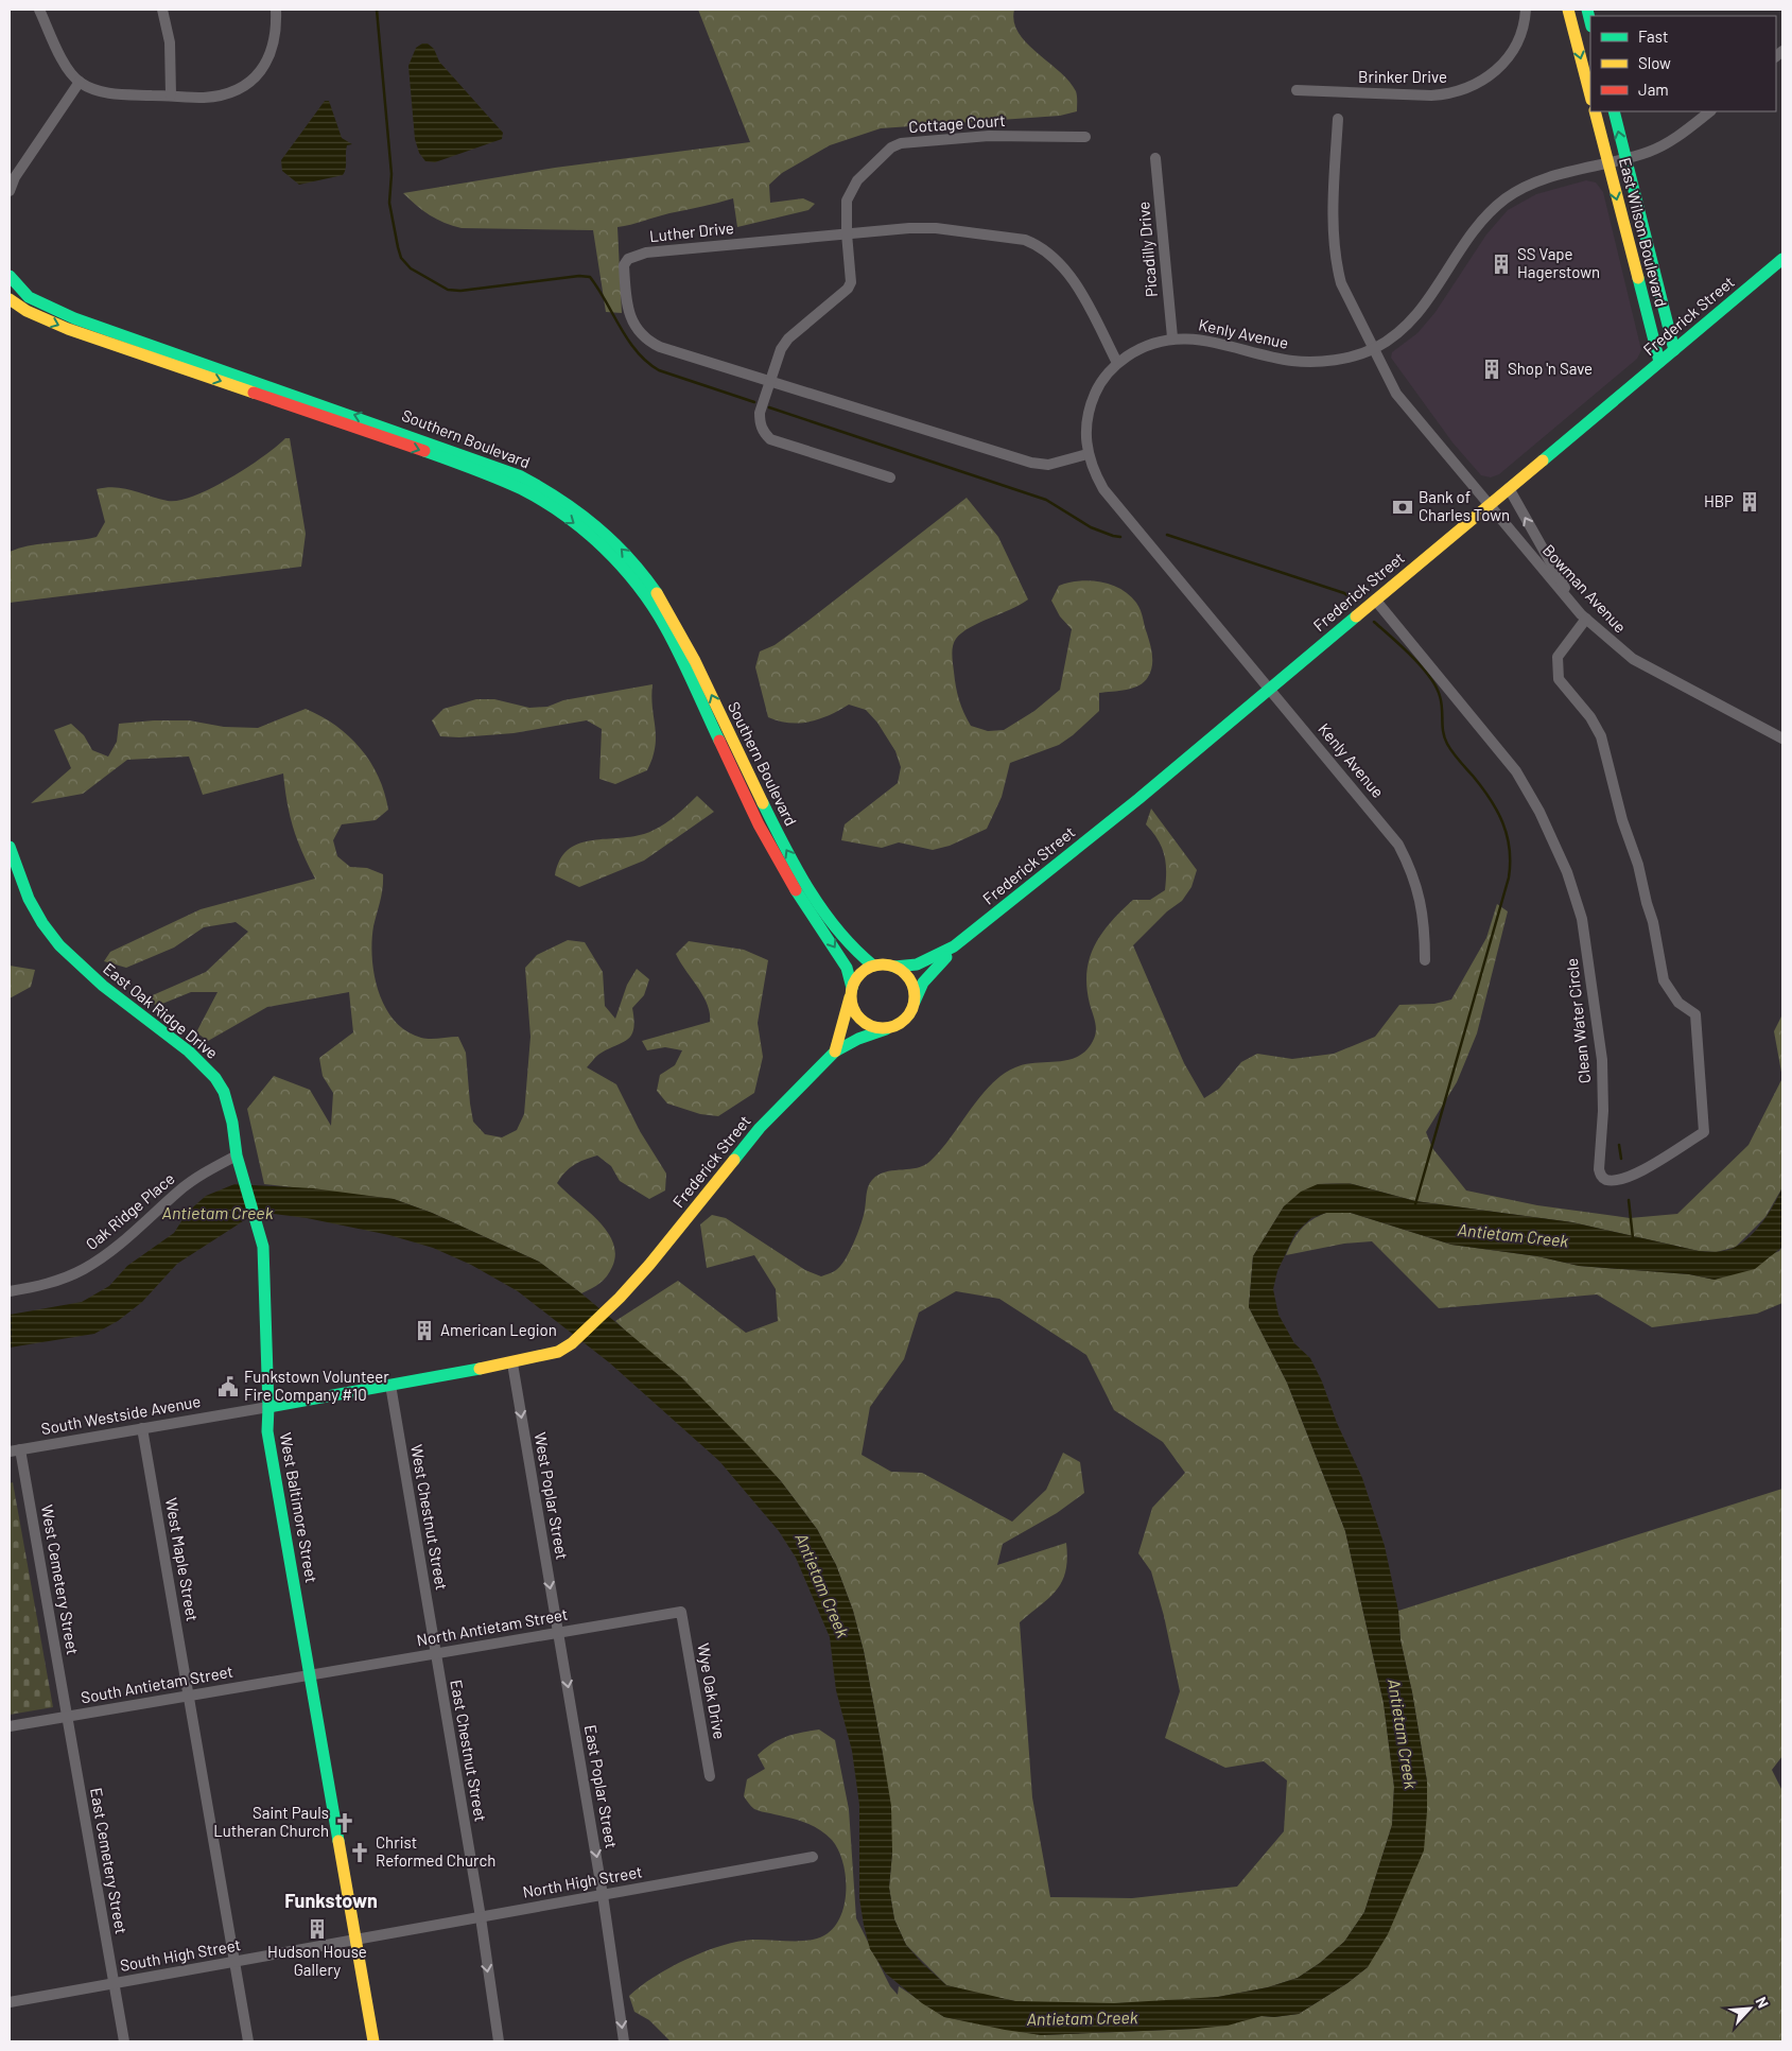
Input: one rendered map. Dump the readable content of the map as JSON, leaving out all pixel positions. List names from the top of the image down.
{
  "streets": {
    "main road": [
      "East Wilson Boulevard",
      "Frederick Street",
      "Southern Boulevard",
      "East Oak Ridge Drive",
      "West Baltimore Street"
    ],
    "street": [
      "Brinker Drive",
      "Cottage Court",
      "Luther Drive",
      "Picadilly Drive",
      "Kenly Avenue",
      "Bowman Avenue",
      "Clean Water Circle",
      "Oak Ridge Place",
      "South Westside Avenue",
      "West Poplar Street",
      "West Chestnut Street",
      "West Maple Street",
      "West Cemetery Street",
      "North Antietam Street",
      "South Antietam Street",
      "Wye Oak Drive",
      "East Chestnut Street",
      "East Poplar Street",
      "East Cemetery Street",
      "North High Street",
      "South High Street"
    ]
  },
  "crossings": [
    ["Cottage Court", "Luther Drive"],
    ["Luther Drive", "Kenly Avenue"],
    ["East Wilson Boulevard", "Frederick Street"],
    ["East Wilson Boulevard", "Kenly Avenue"],
    ["Picadilly Drive", "Kenly Avenue"],
    ["Frederick Street", "Kenly Avenue"],
    ["Frederick Street", "Southern Boulevard"],
    ["Frederick Street", "Bowman Avenue"],
    ["Frederick Street", "Clean Water Circle"],
    ["Frederick Street", "South Westside Avenue"],
    ["Frederick Street", "West Poplar Street"],
    ["Frederick Street", "West Baltimore Street"],
    ["Frederick Street", "West Chestnut Street"],
    ["Kenly Avenue", "Bowman Avenue"],
    ["Bowman Avenue", "Clean Water Circle"],
    ["East Oak Ridge Drive", "Oak Ridge Place"],
    ["East Oak Ridge Drive", "West Baltimore Street"],
    ["South Westside Avenue", "West Baltimore Street"],
    ["South Westside Avenue", "West Maple Street"],
    ["South Westside Avenue", "West Cemetery Street"],
    ["West Poplar Street", "North Antietam Street"],
    ["West Poplar Street", "East Poplar Street"],
    ["West Baltimore Street", "North Antietam Street"],
    ["West Baltimore Street", "South Antietam Street"],
    ["West Baltimore Street", "North High Street"],
    ["West Baltimore Street", "South High Street"],
    ["West Chestnut Street", "North Antietam Street"],
    ["West Chestnut Street", "East Chestnut Street"],
    ["West Maple Street", "South Antietam Street"],
    ["West Maple Street", "South High Street"],
    ["West Cemetery Street", "South Antietam Street"],
    ["West Cemetery Street", "East Cemetery Street"],
    ["North Antietam Street", "South Antietam Street"],
    ["North Antietam Street", "Wye Oak Drive"],
    ["North Antietam Street", "East Chestnut Street"],
    ["North Antietam Street", "East Poplar Street"],
    ["South Antietam Street", "East Cemetery Street"],
    ["East Chestnut Street", "North High Street"],
    ["East Poplar Street", "North High Street"],
    ["East Cemetery Street", "South High Street"],
    ["North High Street", "South High Street"]
  ],
  "one_way": ["West Poplar Street", "East Poplar Street"],
  "districts": ["Funkstown"],
  "water": ["Antietam Creek"],
  "places": {
    "building": [
      "SS Vape Hagerstown",
      "Shop 'n Save",
      "HBP",
      "American Legion",
      "Hudson House Gallery"
    ],
    "bank": ["Bank of Charles Town"],
    "public building": ["Funkstown Volunteer Fire Company #10"],
    "church": ["Saint Pauls Lutheran Church", "Christ Reformed Church"]
  },
  "legend": ["Fast", "Slow", "Jam"],
  "north": "top right"
}
